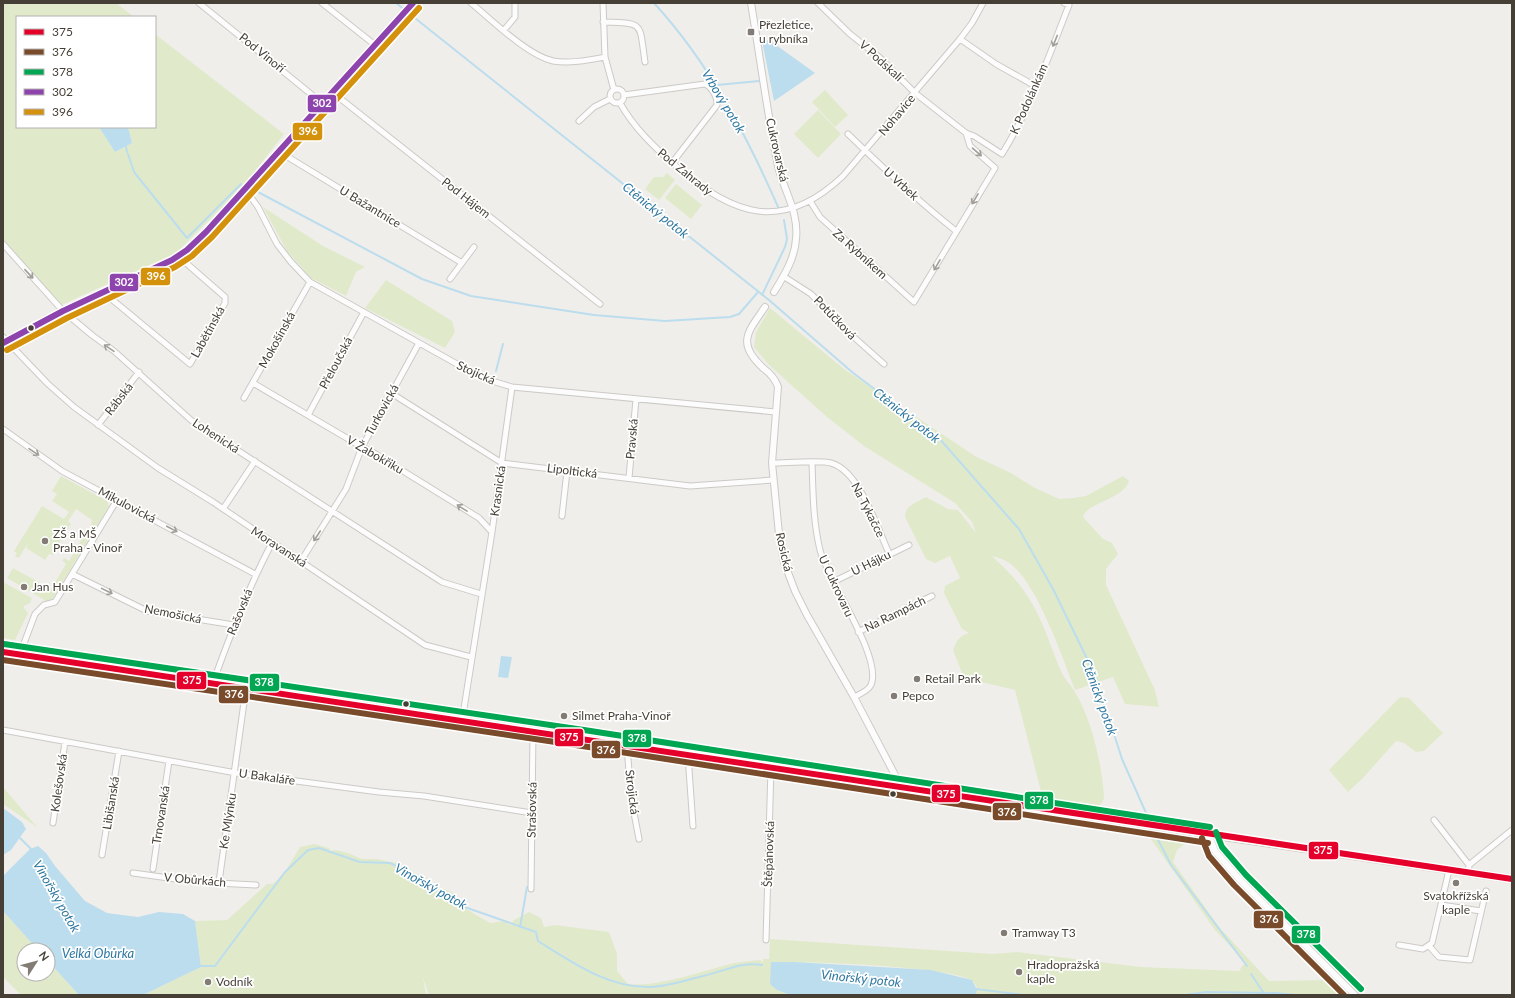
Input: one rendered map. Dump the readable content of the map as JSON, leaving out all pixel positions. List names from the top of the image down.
{
  "streets": {
    "street": [
      "Pod Vinoří",
      "V Podskalí",
      "K Podolánkám",
      "Nohavice",
      "Cukrovarská",
      "Pod Zahrady",
      "U Vrbek",
      "Pod Hájem",
      "U Bažantnice",
      "Za Rybníkem",
      "Potůčková",
      "Labětínská",
      "Mokošínská",
      "Přeloučská",
      "Stojická",
      "Rábská",
      "Turkovická",
      "Lohenická",
      "Pravská",
      "V Žabokřiku",
      "Lipoltická",
      "Krasnická",
      "Mikulovická",
      "Na Tykačce",
      "Moravanská",
      "Rosická",
      "U Hájku",
      "U Cukrovaru",
      "Rašovská",
      "Nemošická",
      "Na Rampách",
      "U Bakaláře",
      "Kolešovská",
      "Strojická",
      "Libišanská",
      "Strašovská",
      "Trnovanská",
      "Ke Mlýnku",
      "Štěpánovská",
      "V Obůrkách"
    ]
  },
  "crossings": [
    ["V Podskalí", "K Podolánkám"],
    ["V Podskalí", "Nohavice"],
    ["V Podskalí", "U Vrbek"],
    ["V Podskalí", "Za Rybníkem"],
    ["Nohavice", "Cukrovarská"],
    ["Nohavice", "Pod Zahrady"],
    ["Nohavice", "U Vrbek"],
    ["Nohavice", "Za Rybníkem"],
    ["Cukrovarská", "Pod Zahrady"],
    ["Cukrovarská", "Potůčková"],
    ["U Vrbek", "Za Rybníkem"],
    ["Mokošínská", "Stojická"],
    ["Mokošínská", "V Žabokřiku"],
    ["Přeloučská", "Stojická"],
    ["Přeloučská", "V Žabokřiku"],
    ["Stojická", "Turkovická"],
    ["Stojická", "Pravská"],
    ["Stojická", "Krasnická"],
    ["Stojická", "Rosická"],
    ["Rábská", "Lohenická"],
    ["Rábská", "Moravanská"],
    ["Turkovická", "Lohenická"],
    ["Turkovická", "V Žabokřiku"],
    ["Turkovická", "Lipoltická"],
    ["Turkovická", "Moravanská"],
    ["Lohenická", "Krasnická"],
    ["Pravská", "Lipoltická"],
    ["V Žabokřiku", "Krasnická"],
    ["Lipoltická", "Krasnická"],
    ["Lipoltická", "Rosická"],
    ["Mikulovická", "Rašovská"],
    ["Na Tykačce", "Rosická"],
    ["Na Tykačce", "U Hájku"],
    ["Na Tykačce", "U Cukrovaru"],
    ["Moravanská", "Rašovská"],
    ["Rosická", "U Cukrovaru"],
    ["U Hájku", "U Cukrovaru"],
    ["U Cukrovaru", "Na Rampách"],
    ["Rašovská", "Nemošická"],
    ["U Bakaláře", "Kolešovská"],
    ["U Bakaláře", "Libišanská"],
    ["U Bakaláře", "Strašovská"],
    ["U Bakaláře", "Trnovanská"],
    ["U Bakaláře", "Ke Mlýnku"],
    ["Ke Mlýnku", "V Obůrkách"]
  ],
  "one_way": [
    "K Podolánkám",
    "V Žabokřiku",
    "Mikulovická",
    "Nemošická"
  ],
  "water": [
    "Vrbový potok",
    "Ctěnický potok",
    "Vinořský potok",
    "Velká Obůrka"
  ],
  "places": {
    "transit": ["Přezletice, u rybníka"],
    "other": [
      "ZŠ a MŠ Praha - Vinoř",
      "Jan Hus",
      "Retail Park",
      "Pepco",
      "Silmet Praha-Vinoř",
      "Svatokřížská kaple",
      "Tramway T3",
      "Hradopražská kaple",
      "Vodník"
    ]
  },
  "lines": [
    "transit line 302",
    "transit line 396",
    "transit line 378",
    "transit line 375",
    "transit line 376"
  ],
  "legend": [
    "375",
    "376",
    "378",
    "302",
    "396"
  ],
  "north": "top right"
}
